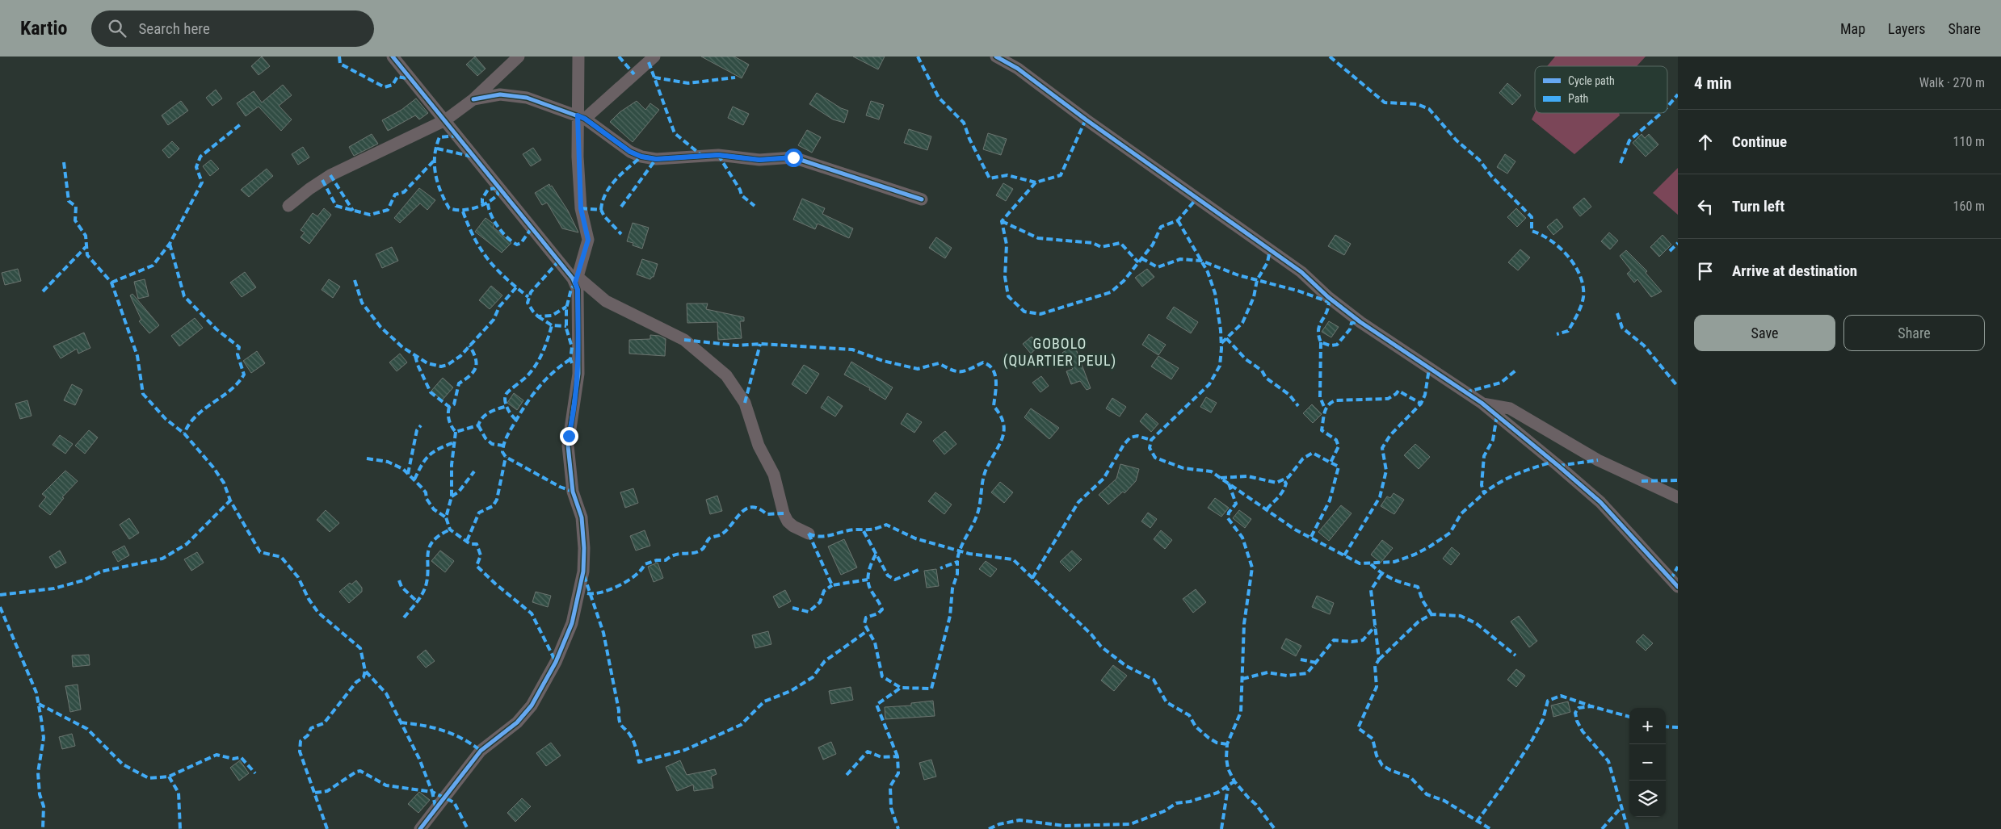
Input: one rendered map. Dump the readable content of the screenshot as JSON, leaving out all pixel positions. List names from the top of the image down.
{
  "districts": ["GOBOLO (QUARTIER PEUL)"],
  "legend": ["Cycle path", "Path"],
  "page": {
    "header": "Kartio",
    "search": "Search here",
    "nav": ["Map", "Layers", "Share"],
    "heading": ["4 min", "Walk · 270 m"],
    "list": [
      ["Continue", "110 m"],
      ["Turn left", "160 m"],
      "Arrive at destination"
    ],
    "buttons": ["Save", "Share"],
    "map_buttons": ["+", "−"]
  }
}
